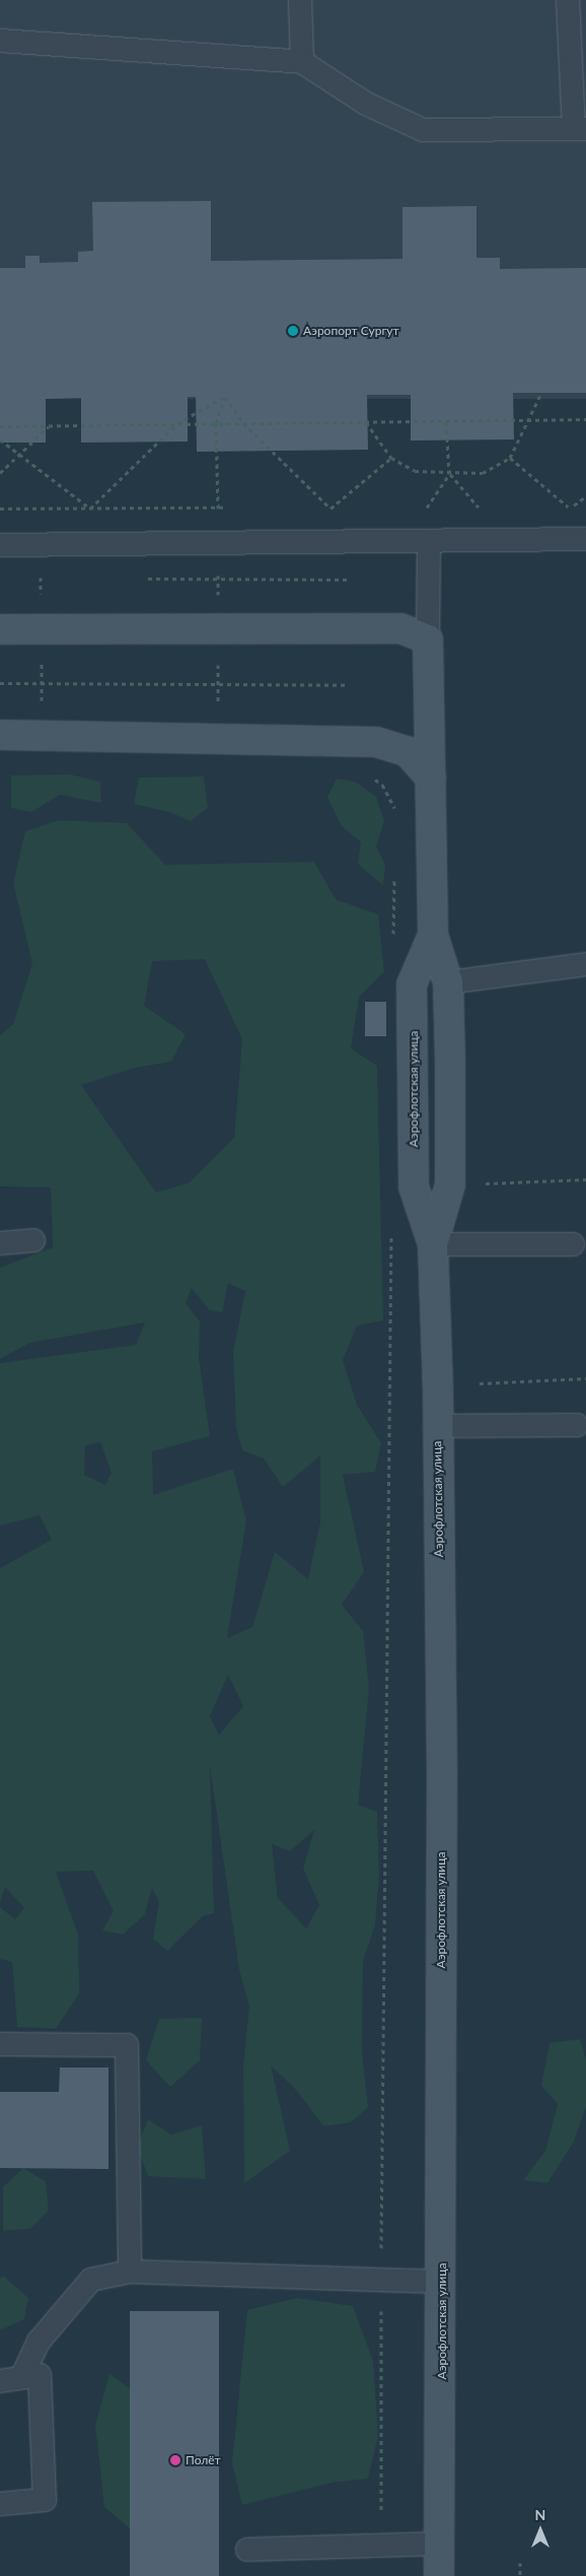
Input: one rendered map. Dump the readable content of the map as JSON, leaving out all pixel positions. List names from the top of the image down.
{
  "streets": {
    "main road": ["Аэрофлотская улица"]
  },
  "places": ["Аэропорт Сургут", "Полёт"],
  "north": "top"
}
